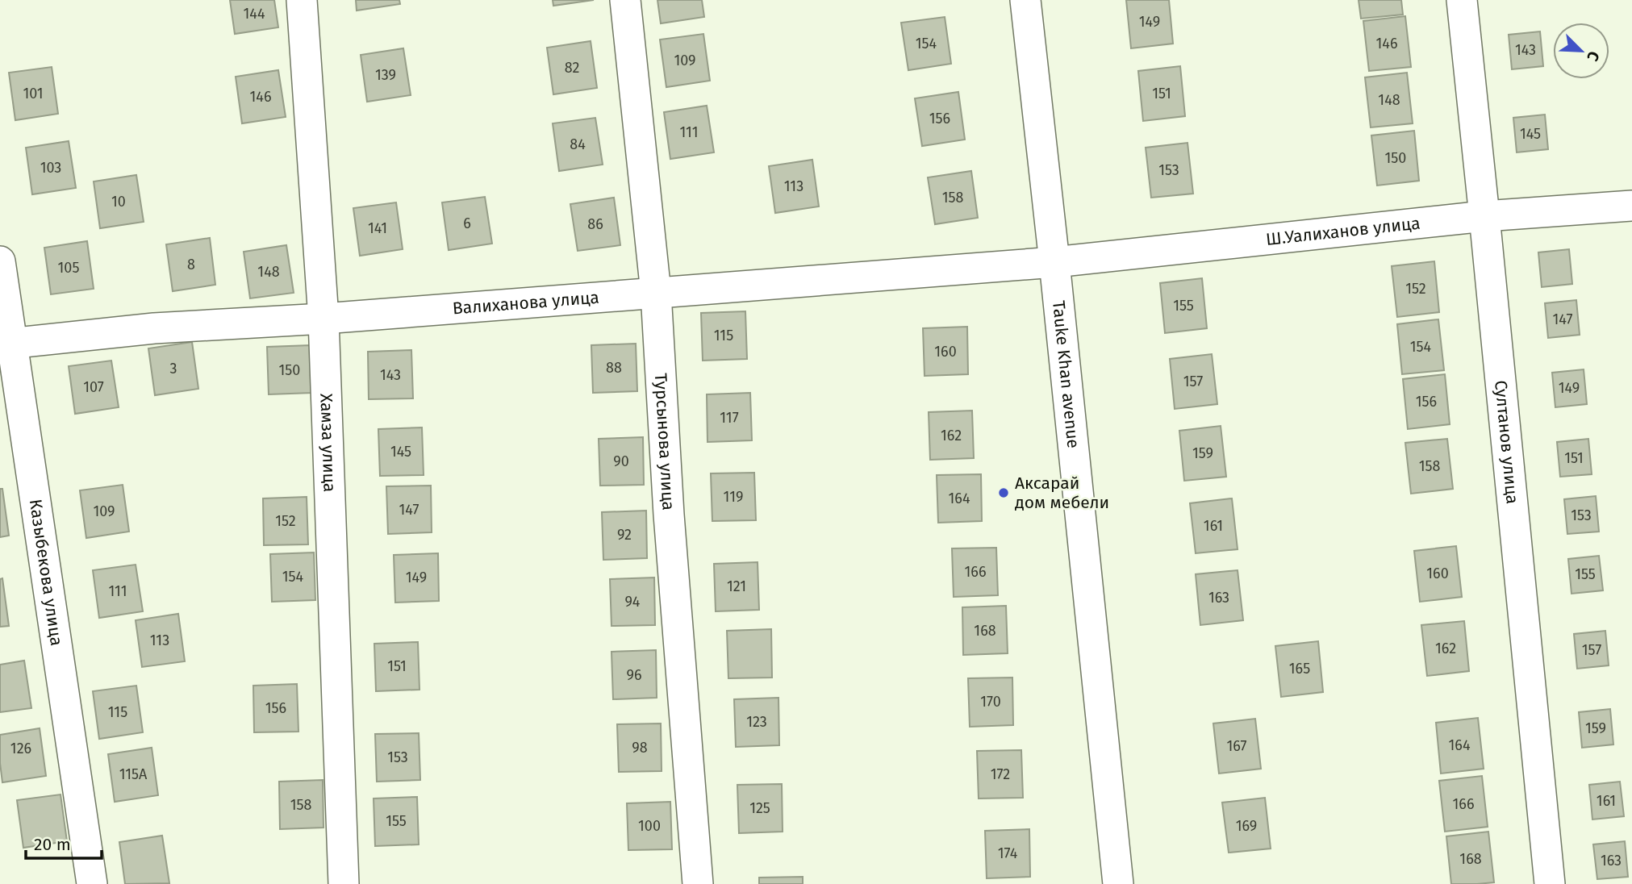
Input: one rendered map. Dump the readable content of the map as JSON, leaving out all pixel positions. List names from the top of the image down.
{
  "streets": {
    "street": [
      "Ш.Уалиханов улица",
      "Валиханова улица",
      "Tauke Khan avenue",
      "Хамза улица",
      "Турсынова улица",
      "Султанов улица",
      "Казыбекова улица"
    ]
  },
  "crossings": [
    ["Ш.Уалиханов улица", "Валиханова улица"],
    ["Ш.Уалиханов улица", "Tauke Khan avenue"],
    ["Ш.Уалиханов улица", "Султанов улица"],
    ["Валиханова улица", "Tauke Khan avenue"],
    ["Валиханова улица", "Хамза улица"],
    ["Валиханова улица", "Турсынова улица"],
    ["Валиханова улица", "Казыбекова улица"]
  ],
  "places": ["Аксарай дом мебели"],
  "house_numbers": [
    "144",
    "149",
    "154",
    "146",
    "143",
    "109",
    "82",
    "139",
    "101",
    "151",
    "146",
    "148",
    "156",
    "111",
    "145",
    "84",
    "150",
    "103",
    "153",
    "113",
    "158",
    "10",
    "6",
    "86",
    "141",
    "8",
    "105",
    "148",
    "152",
    "155",
    "147",
    "115",
    "154",
    "160",
    "88",
    "3",
    "150",
    "143",
    "157",
    "107",
    "149",
    "156",
    "117",
    "162",
    "145",
    "159",
    "151",
    "90",
    "158",
    "119",
    "164",
    "147",
    "109",
    "153",
    "152",
    "161",
    "92",
    "166",
    "160",
    "155",
    "154",
    "149",
    "121",
    "111",
    "163",
    "94",
    "168",
    "113",
    "162",
    "157",
    "151",
    "165",
    "96",
    "170",
    "156",
    "115",
    "123",
    "159",
    "164",
    "167",
    "98",
    "126",
    "153",
    "115А",
    "172",
    "161",
    "166",
    "158",
    "125",
    "155",
    "100",
    "169",
    "174",
    "168",
    "163"
  ],
  "scale_bar": "20 m",
  "north": "bottom right"
}
